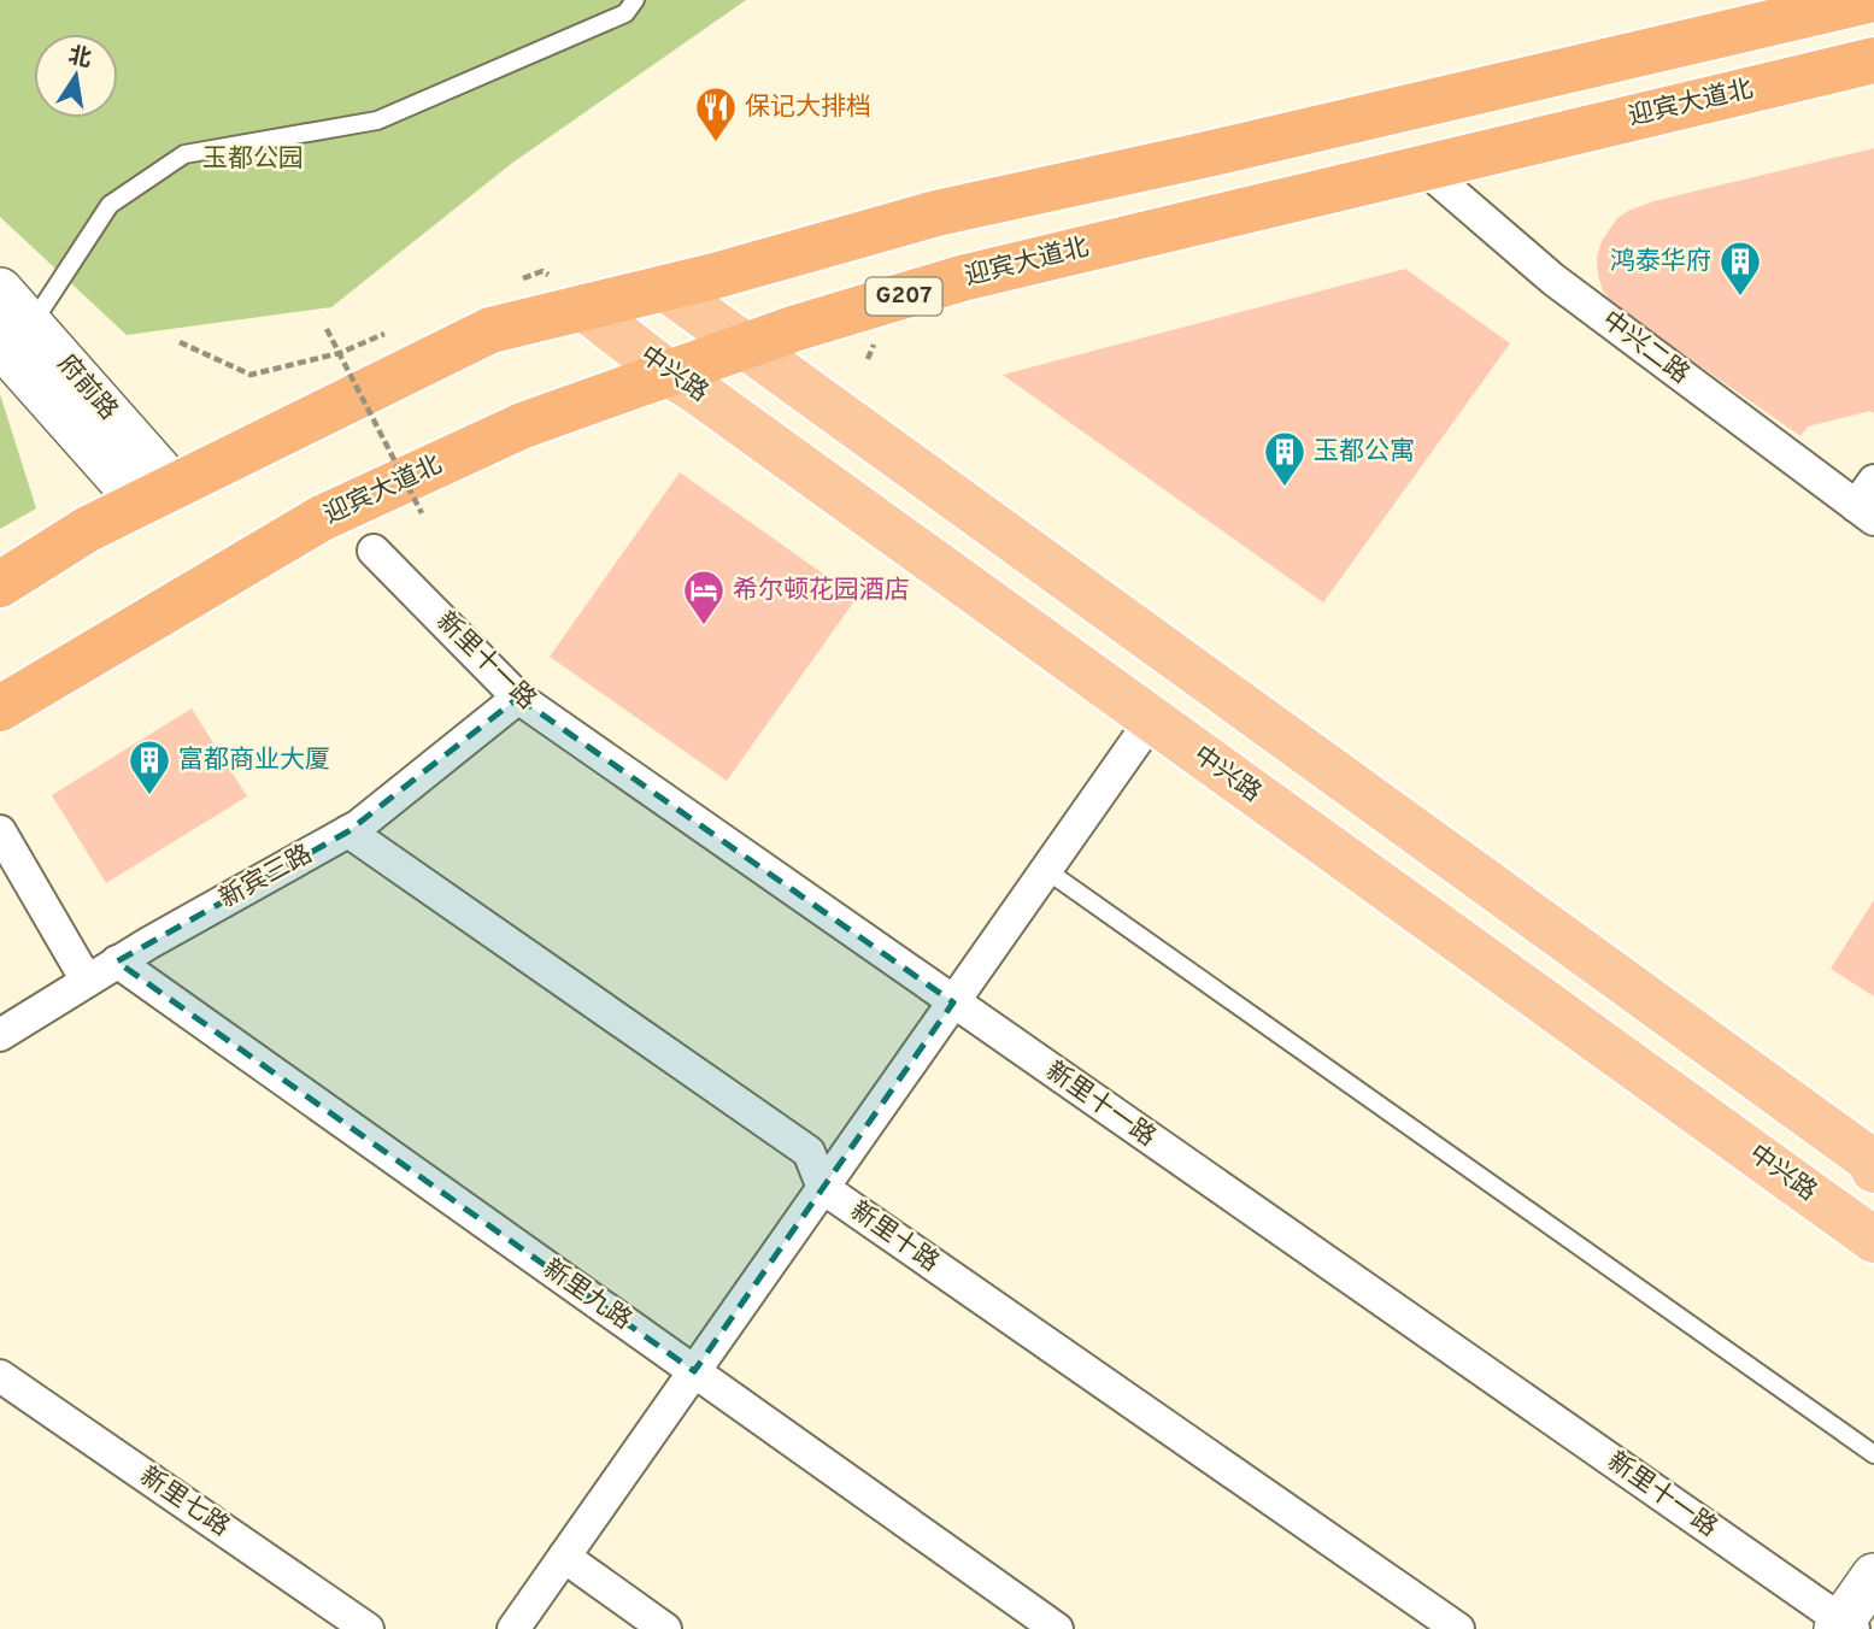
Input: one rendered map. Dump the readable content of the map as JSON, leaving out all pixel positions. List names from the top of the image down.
{
  "streets": {
    "highway": ["迎宾大道北", "G207"],
    "main road": ["中兴路", "府前路"],
    "street": [
      "中兴二路",
      "新里十一路",
      "新宾三路",
      "新里十路",
      "新里九路",
      "新里七路"
    ]
  },
  "crossings": [
    ["迎宾大道北", "中兴二路"],
    ["迎宾大道北", "中兴路"],
    ["迎宾大道北", "新里十一路"],
    ["新里十一路", "新宾三路"],
    ["新宾三路", "新里十路"],
    ["新宾三路", "新里九路"]
  ],
  "parks": ["玉都公园"],
  "places": {
    "restaurant": ["保记大排档"],
    "building": ["鸿泰华府", "玉都公寓", "富都商业大厦"],
    "hotel": ["希尔顿花园酒店"]
  },
  "north": "top"
}
